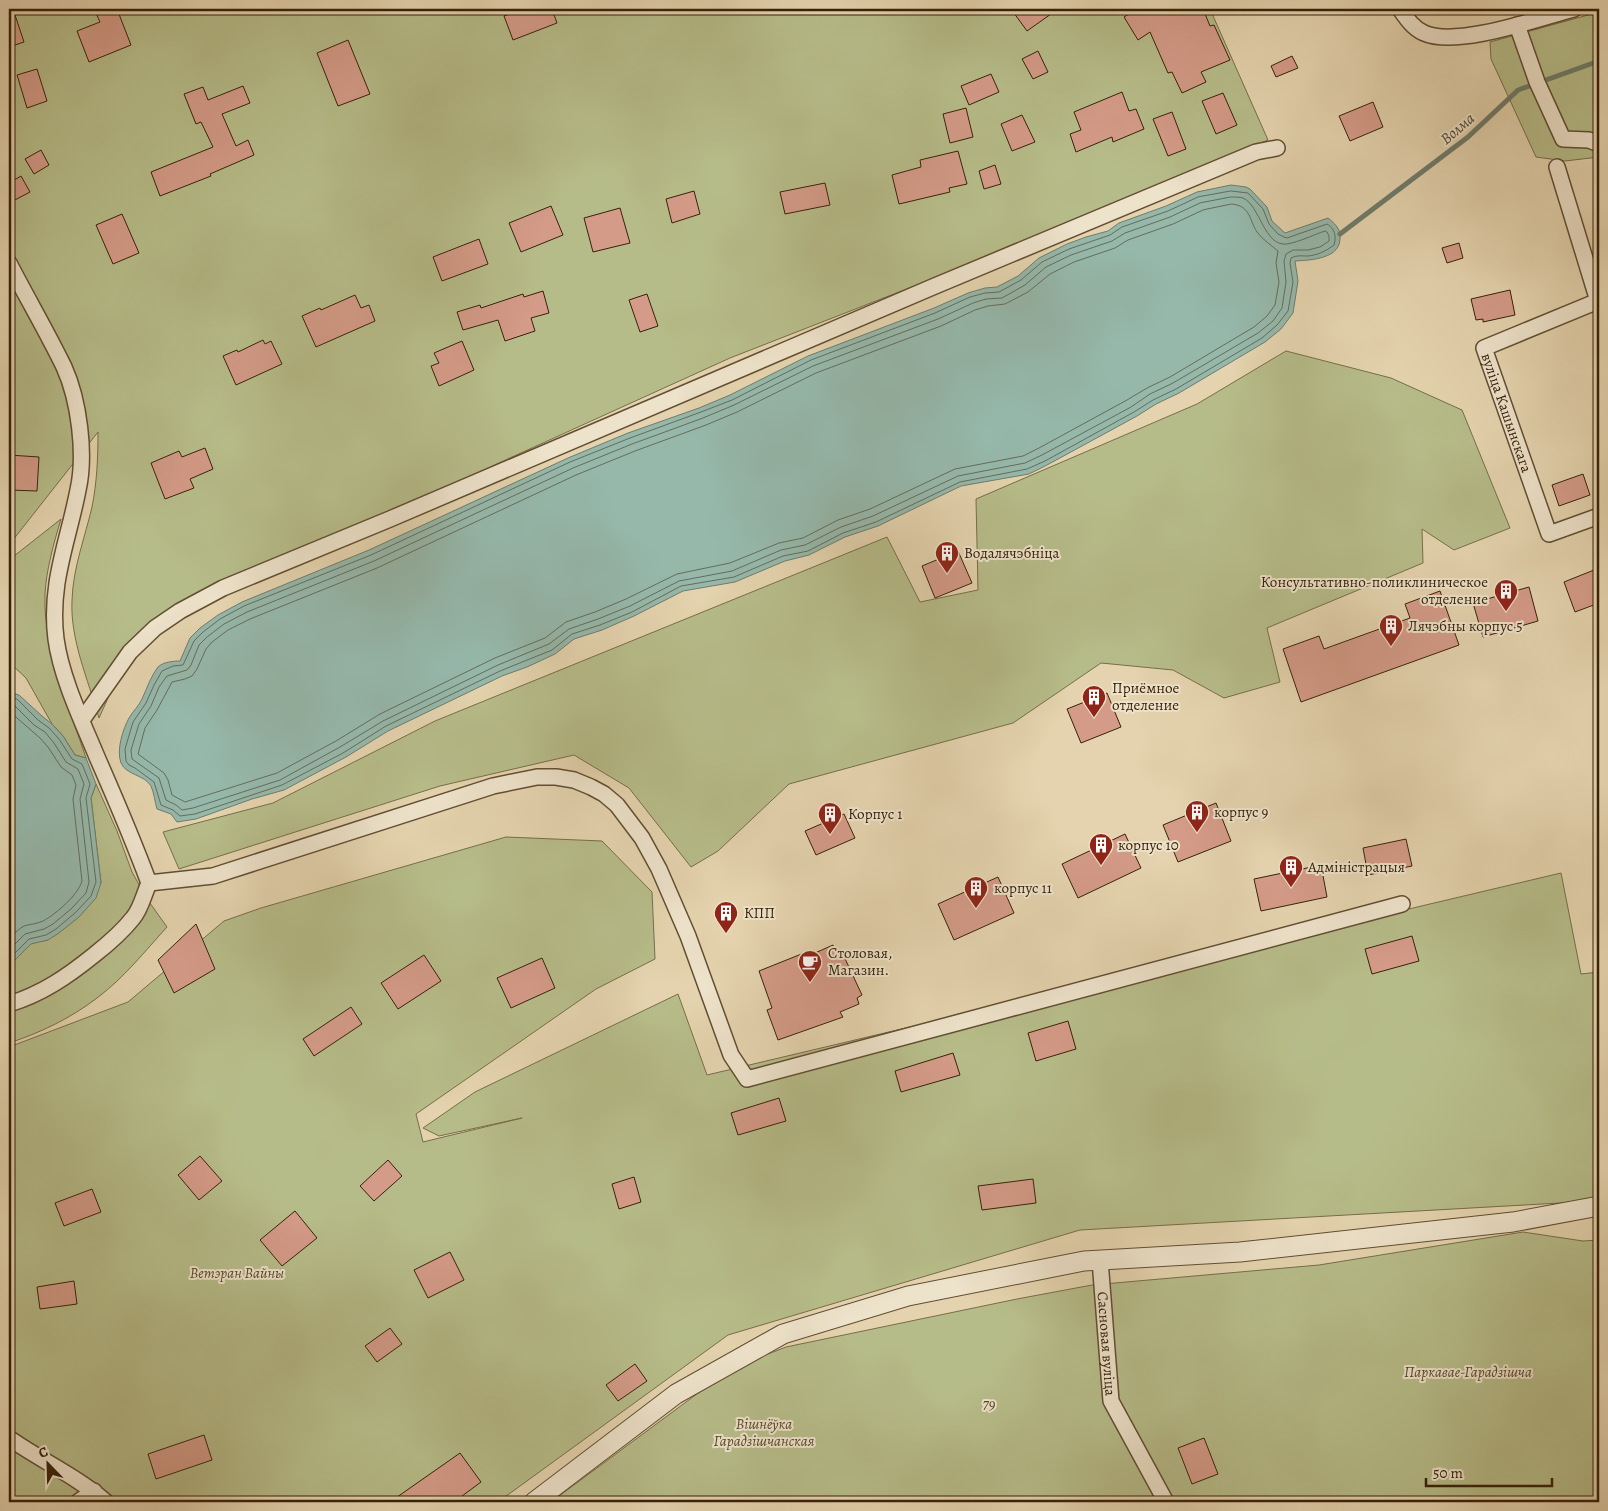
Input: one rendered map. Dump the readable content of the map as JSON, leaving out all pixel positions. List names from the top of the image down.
{
  "streets": {
    "street": ["вуліца Кашынскага", "Сасновая вуліца"]
  },
  "water": ["Волма"],
  "parks": [
    "Ветэран Вайны",
    "Паркавае-Гарадзішча",
    "79",
    "Вішнёўка Гарадзішчанская"
  ],
  "places": {
    "building": [
      "Водалячэбніца",
      "Консультативно-поликлиническое отделение",
      "Лячэбны корпус 5",
      "Приёмное отделение",
      "корпус 9",
      "Корпус 1",
      "корпус 10",
      "Адміністрацыя",
      "корпус 11",
      "КПП"
    ],
    "cafe": ["Столовая, Магазин."]
  },
  "scale_bar": "50 m",
  "north": "top left"
}
